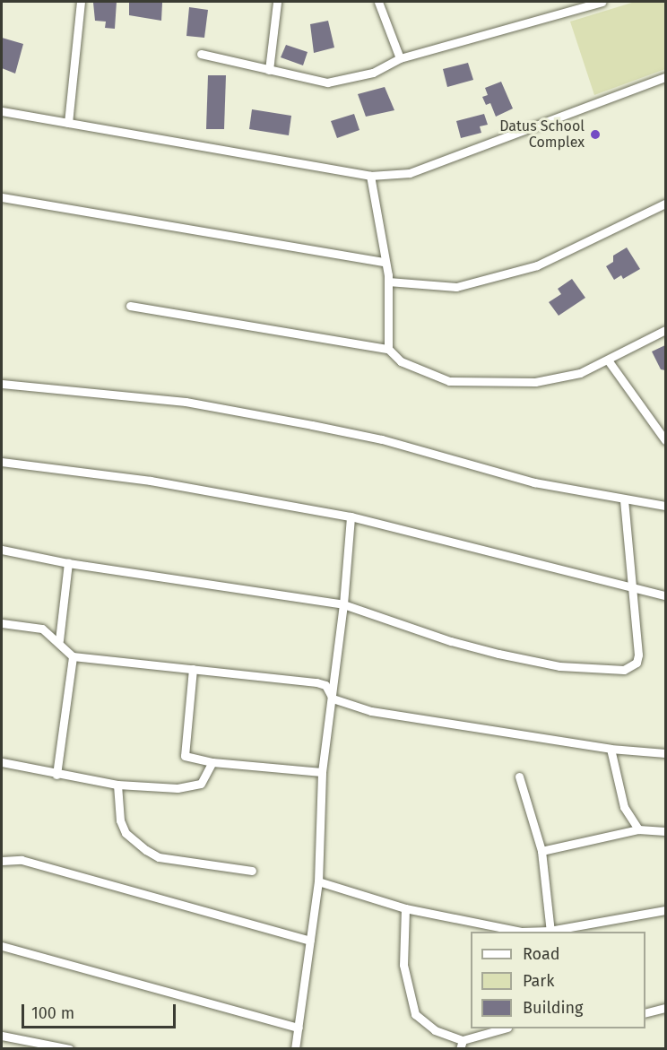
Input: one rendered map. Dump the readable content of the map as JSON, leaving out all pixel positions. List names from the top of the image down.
{
  "places": ["Datus School Complex"],
  "legend": ["Road", "Park", "Building"],
  "scale_bar": "100 m"
}
